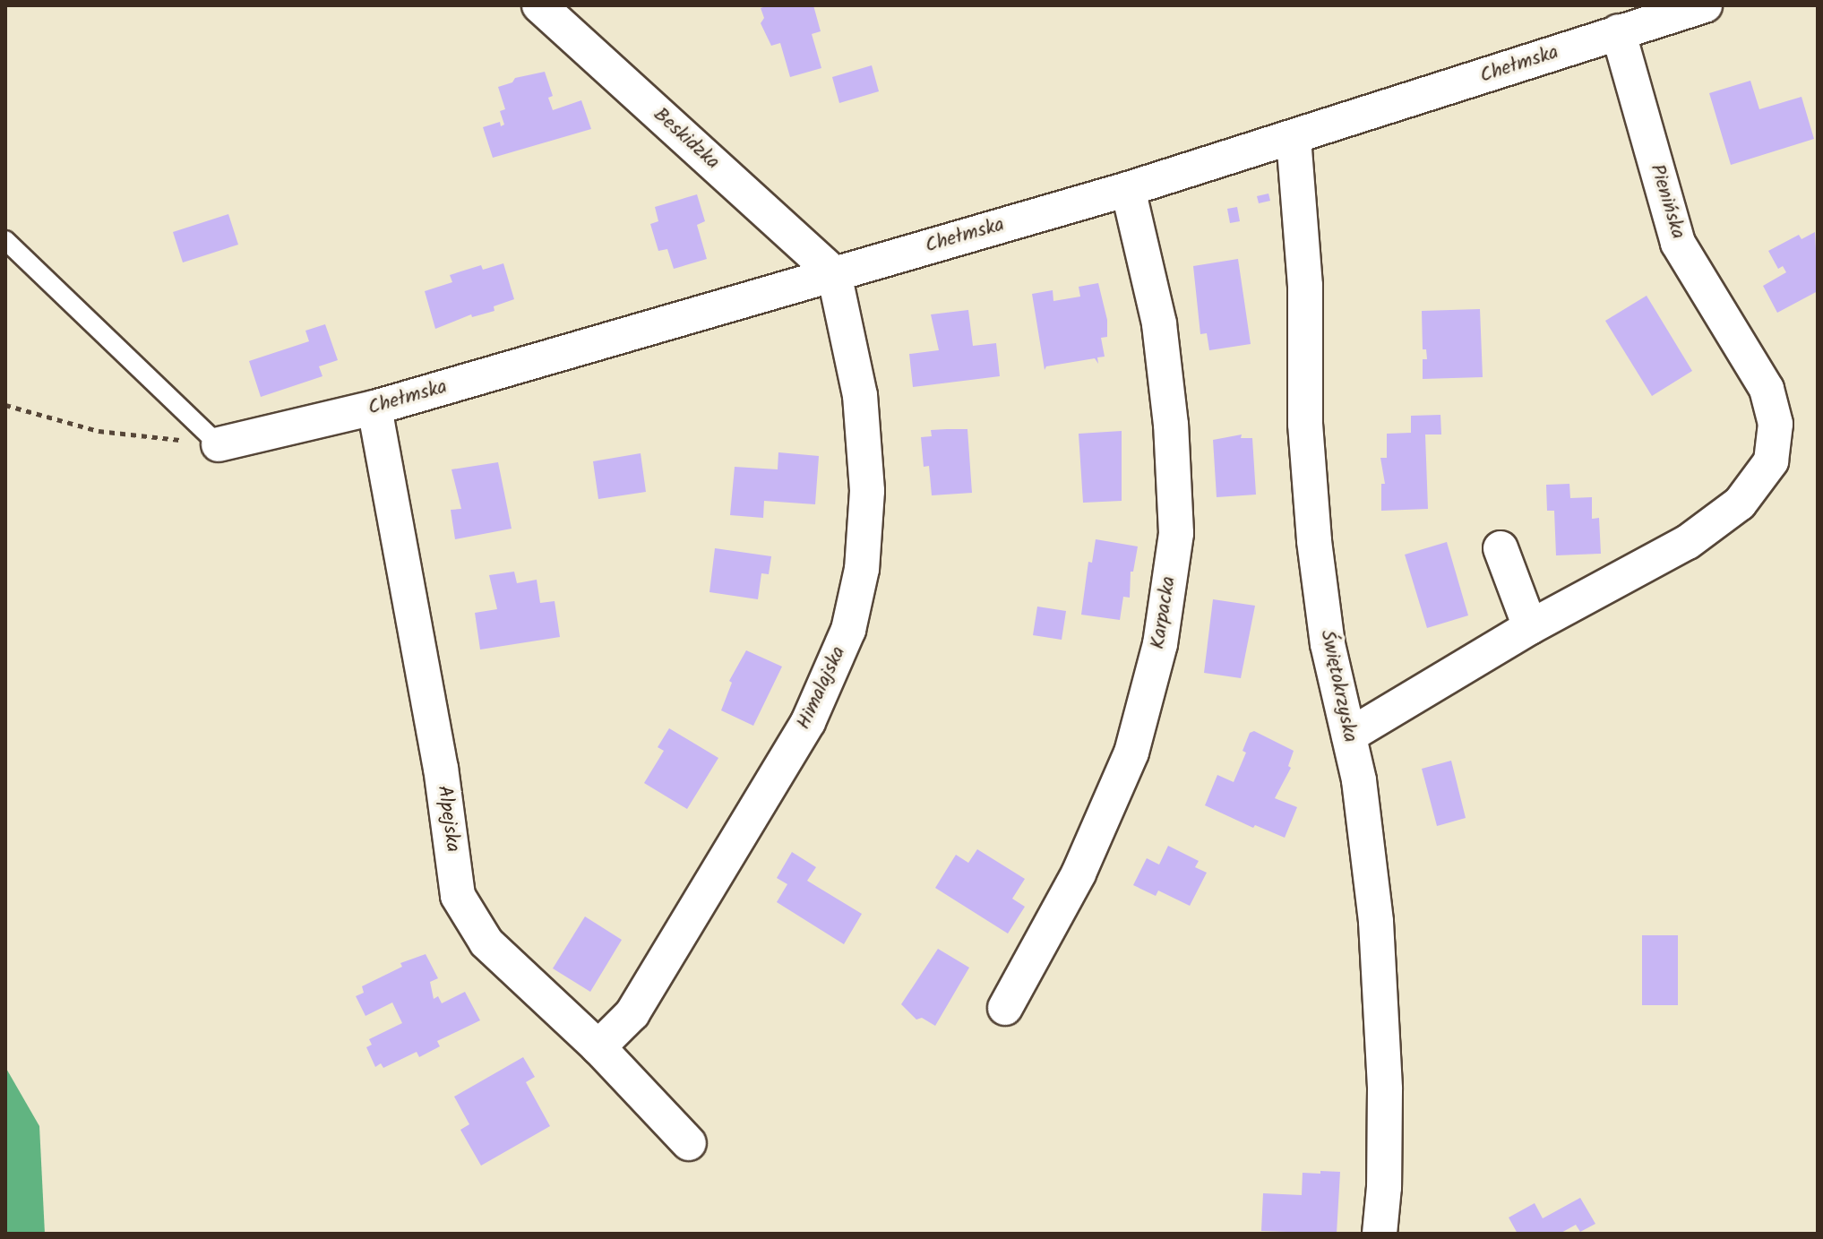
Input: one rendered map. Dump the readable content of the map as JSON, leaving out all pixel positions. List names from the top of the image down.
{
  "streets": {
    "street": [
      "Chełmska",
      "Beskidzka",
      "Pienińska",
      "Karpacka",
      "Świętokrzyska",
      "Himalajska",
      "Alpejska"
    ]
  },
  "crossings": [
    ["Chełmska", "Beskidzka"],
    ["Chełmska", "Pienińska"],
    ["Chełmska", "Karpacka"],
    ["Chełmska", "Świętokrzyska"],
    ["Chełmska", "Himalajska"],
    ["Chełmska", "Alpejska"],
    ["Beskidzka", "Himalajska"],
    ["Himalajska", "Alpejska"]
  ]
}
